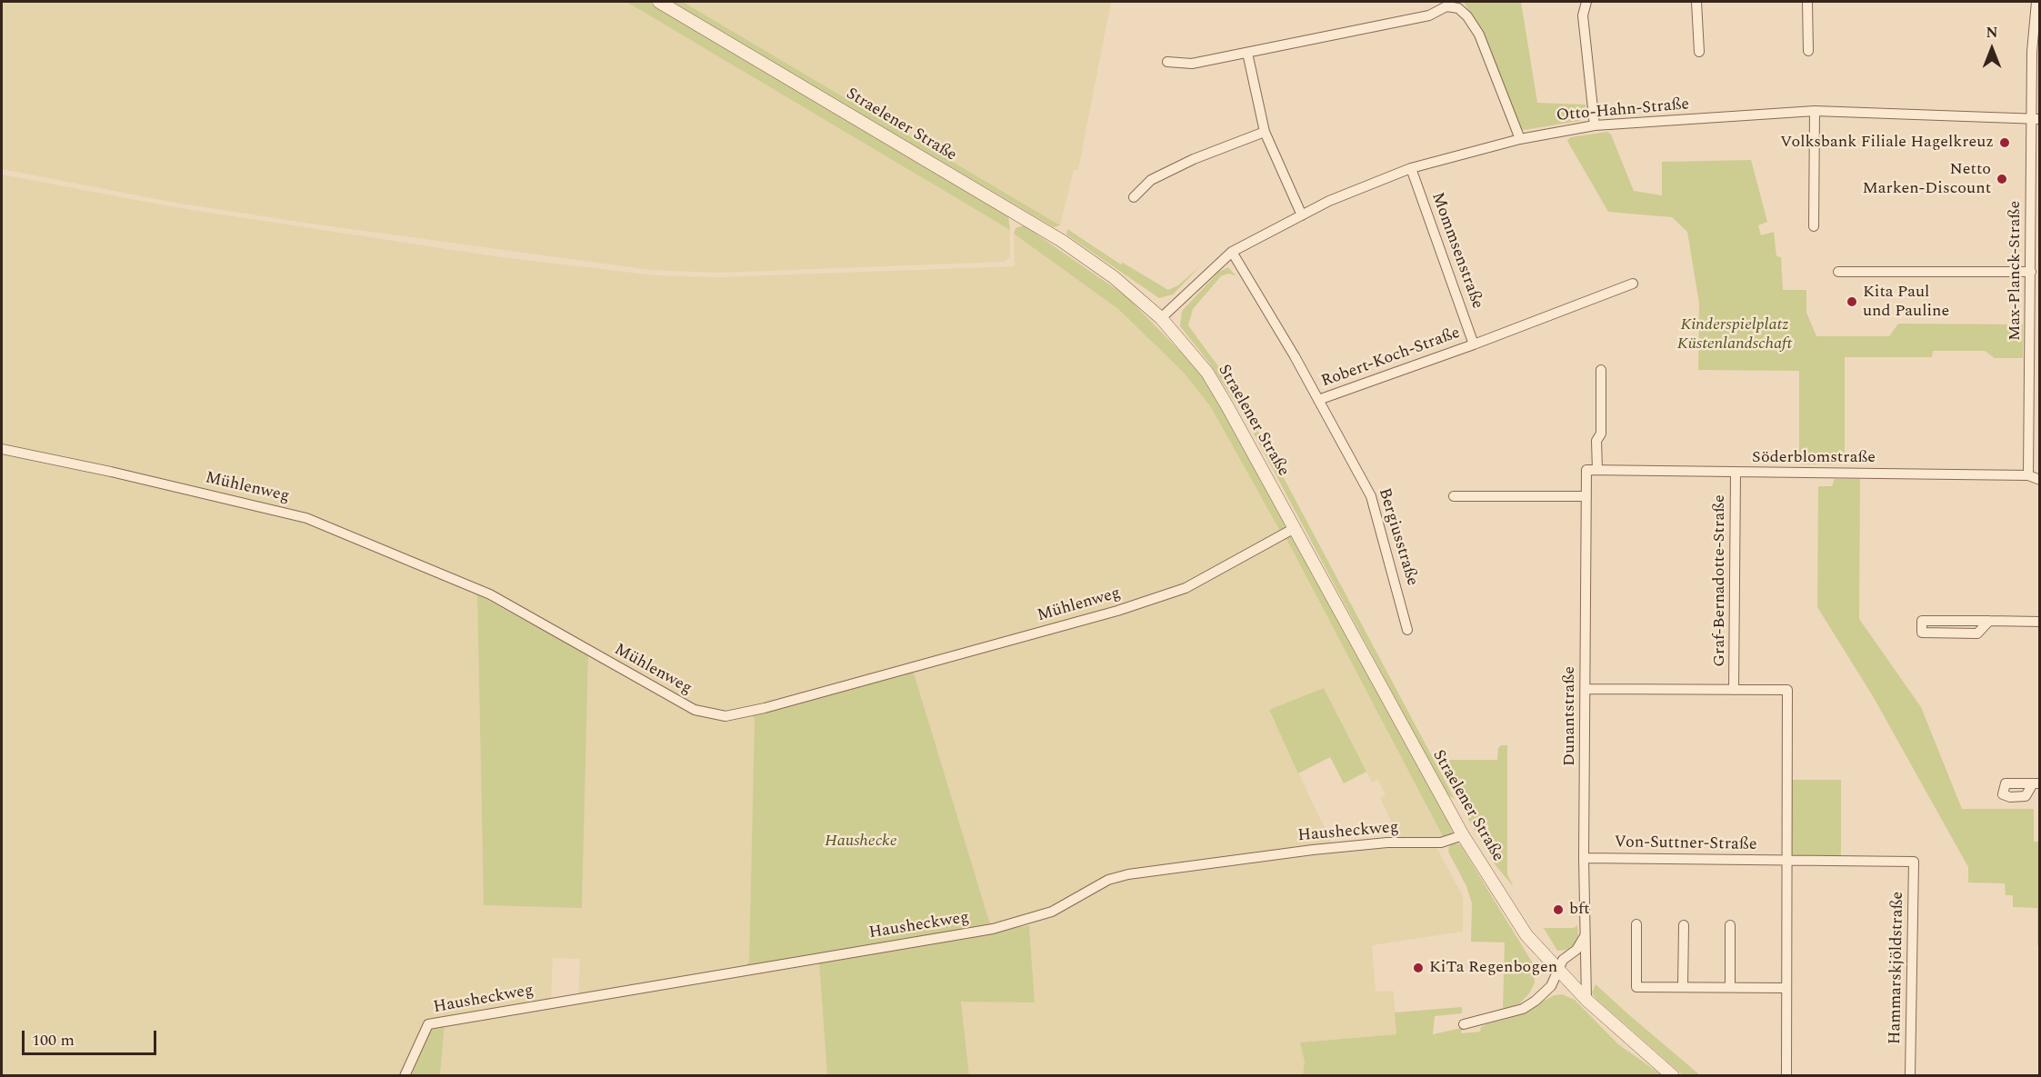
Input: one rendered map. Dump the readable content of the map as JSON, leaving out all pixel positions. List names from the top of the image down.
{
  "streets": {
    "street": [
      "Otto-Hahn-Straße",
      "Straelener Straße",
      "Mommsenstraße",
      "Max-Planck-Straße",
      "Robert-Koch-Straße",
      "Söderblomstraße",
      "Mühlenweg",
      "Bergiusstraße",
      "Graf-Bernadotte-Straße",
      "Dunantstraße",
      "Hausheckweg",
      "Von-Suttner-Straße",
      "Hammarskjöldstraße"
    ]
  },
  "crossings": [
    ["Otto-Hahn-Straße", "Straelener Straße"],
    ["Otto-Hahn-Straße", "Mommsenstraße"],
    ["Otto-Hahn-Straße", "Max-Planck-Straße"],
    ["Otto-Hahn-Straße", "Robert-Koch-Straße"],
    ["Straelener Straße", "Mühlenweg"],
    ["Straelener Straße", "Dunantstraße"],
    ["Straelener Straße", "Hausheckweg"],
    ["Mommsenstraße", "Robert-Koch-Straße"],
    ["Max-Planck-Straße", "Söderblomstraße"],
    ["Robert-Koch-Straße", "Bergiusstraße"],
    ["Söderblomstraße", "Graf-Bernadotte-Straße"],
    ["Söderblomstraße", "Dunantstraße"],
    ["Graf-Bernadotte-Straße", "Dunantstraße"],
    ["Graf-Bernadotte-Straße", "Von-Suttner-Straße"],
    ["Dunantstraße", "Von-Suttner-Straße"],
    ["Von-Suttner-Straße", "Hammarskjöldstraße"]
  ],
  "parks": ["Kinderspielplatz Küstenlandschaft", "Haushecke"],
  "places": [
    "Volksbank Filiale Hagelkreuz",
    "Netto Marken-Discount",
    "Kita Paul und Pauline",
    "bft",
    "KiTa Regenbogen"
  ],
  "scale_bar": "100 m",
  "north": "top"
}
